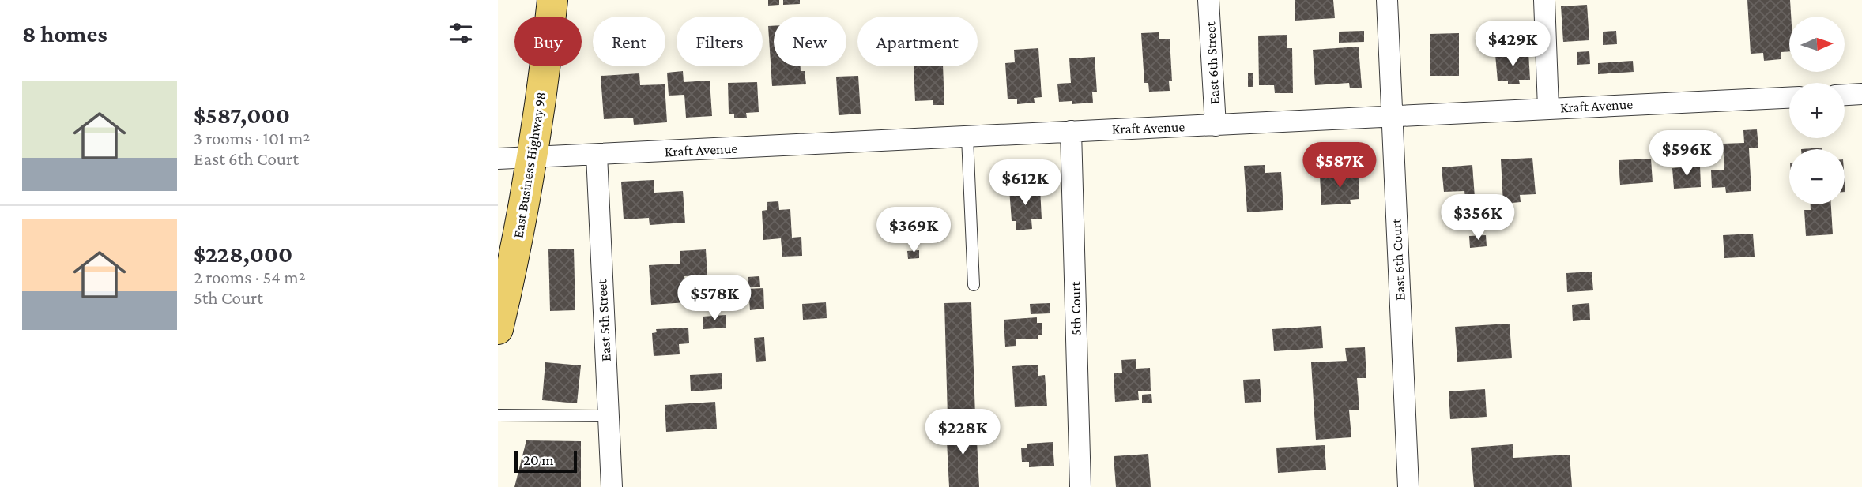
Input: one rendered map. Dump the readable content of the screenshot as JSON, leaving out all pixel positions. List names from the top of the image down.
{
  "streets": {
    "main road": ["East Business Highway 98"],
    "street": [
      "East 6th Street",
      "Kraft Avenue",
      "East 6th Court",
      "5th Court",
      "East 5th Street"
    ]
  },
  "crossings": [
    ["East 6th Street", "Kraft Avenue"],
    ["Kraft Avenue", "East Business Highway 98"],
    ["Kraft Avenue", "East 6th Court"],
    ["Kraft Avenue", "5th Court"],
    ["Kraft Avenue", "East 5th Street"]
  ],
  "scale_bar": "20 m",
  "north": "right",
  "page": {
    "heading": "8 homes",
    "map_buttons": ["+", "−"],
    "chip": [
      "Buy",
      "Rent",
      "Filters",
      "New",
      "Apartment"
    ],
    "price": [
      "$429K",
      "$596K",
      "$587K",
      "$612K",
      "$356K",
      "$369K",
      "$578K",
      "$228K"
    ],
    "list": [
      {
        "name": "$587,000",
        "note": "3 rooms · 101 m² · East 6th Court"
      },
      {
        "name": "$228,000",
        "note": "2 rooms · 54 m² · 5th Court"
      }
    ],
    "scale": "20 m"
  }
}
